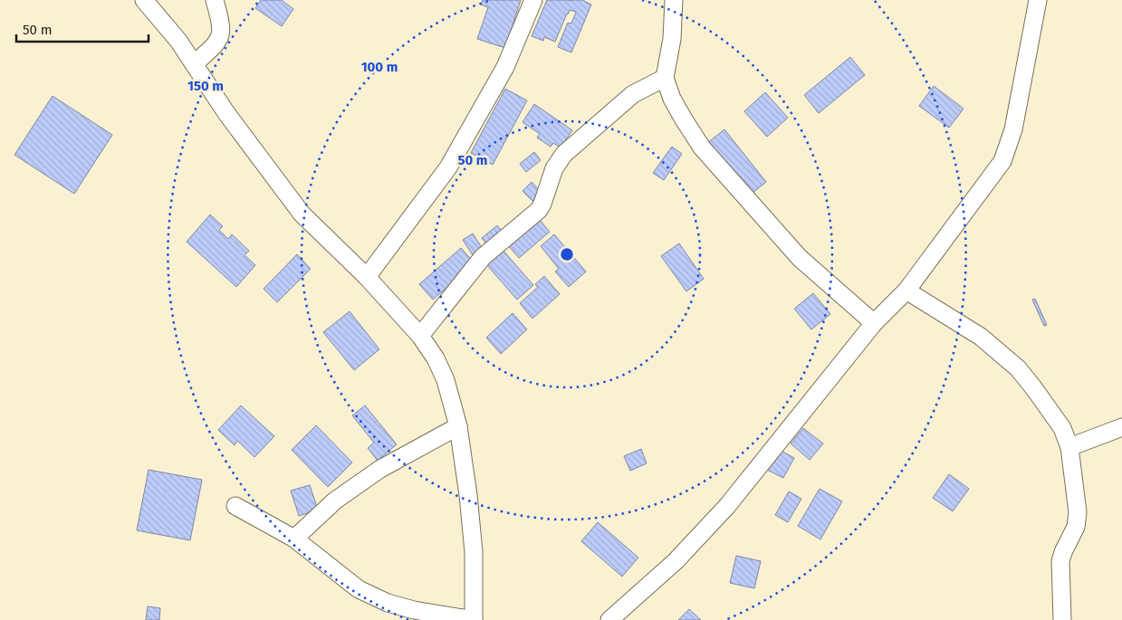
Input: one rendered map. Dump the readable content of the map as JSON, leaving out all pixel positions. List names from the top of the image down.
{
  "scale_bar": "50 m",
  "rings": ["100 m", "150 m", "50 m"]
}
